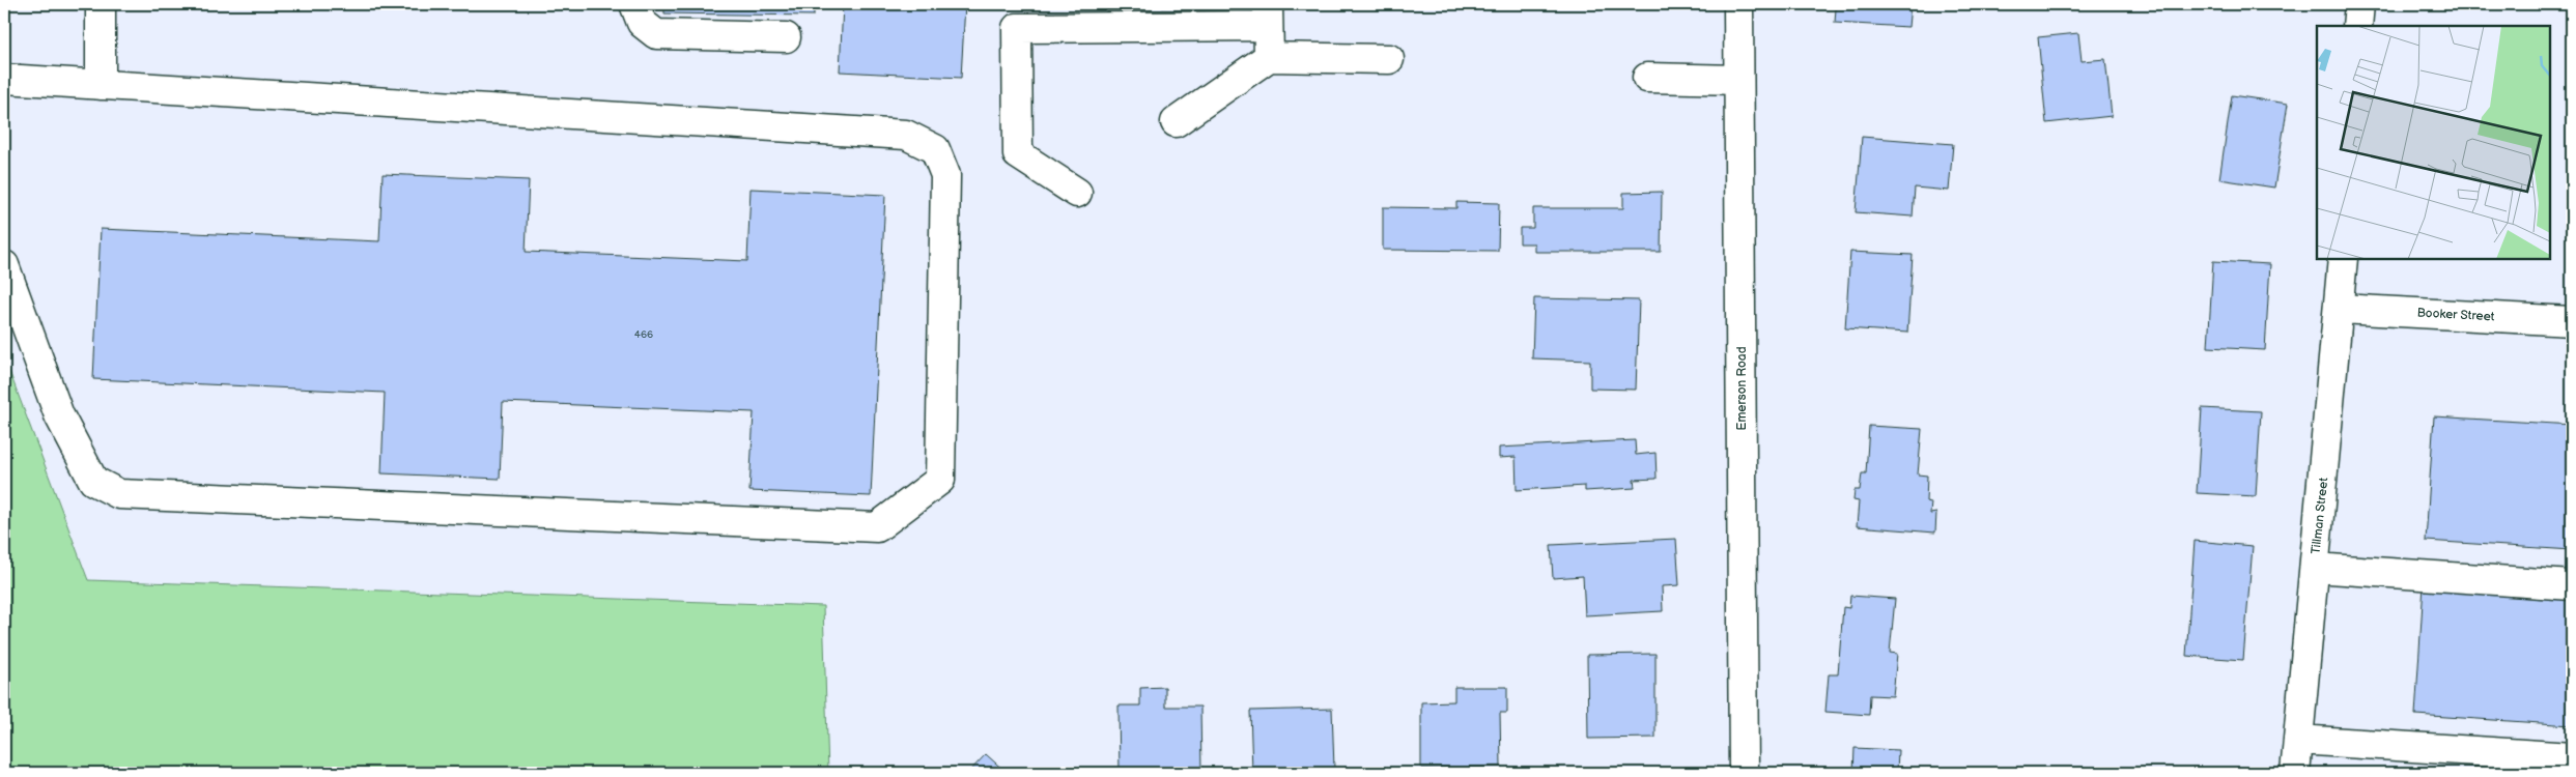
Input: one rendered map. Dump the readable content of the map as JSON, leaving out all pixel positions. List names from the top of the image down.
{
  "streets": {
    "street": ["Booker Street", "Emerson Road", "Tillman Street"]
  },
  "crossings": [
    ["Booker Street", "Tillman Street"]
  ],
  "house_numbers": ["466"]
}
